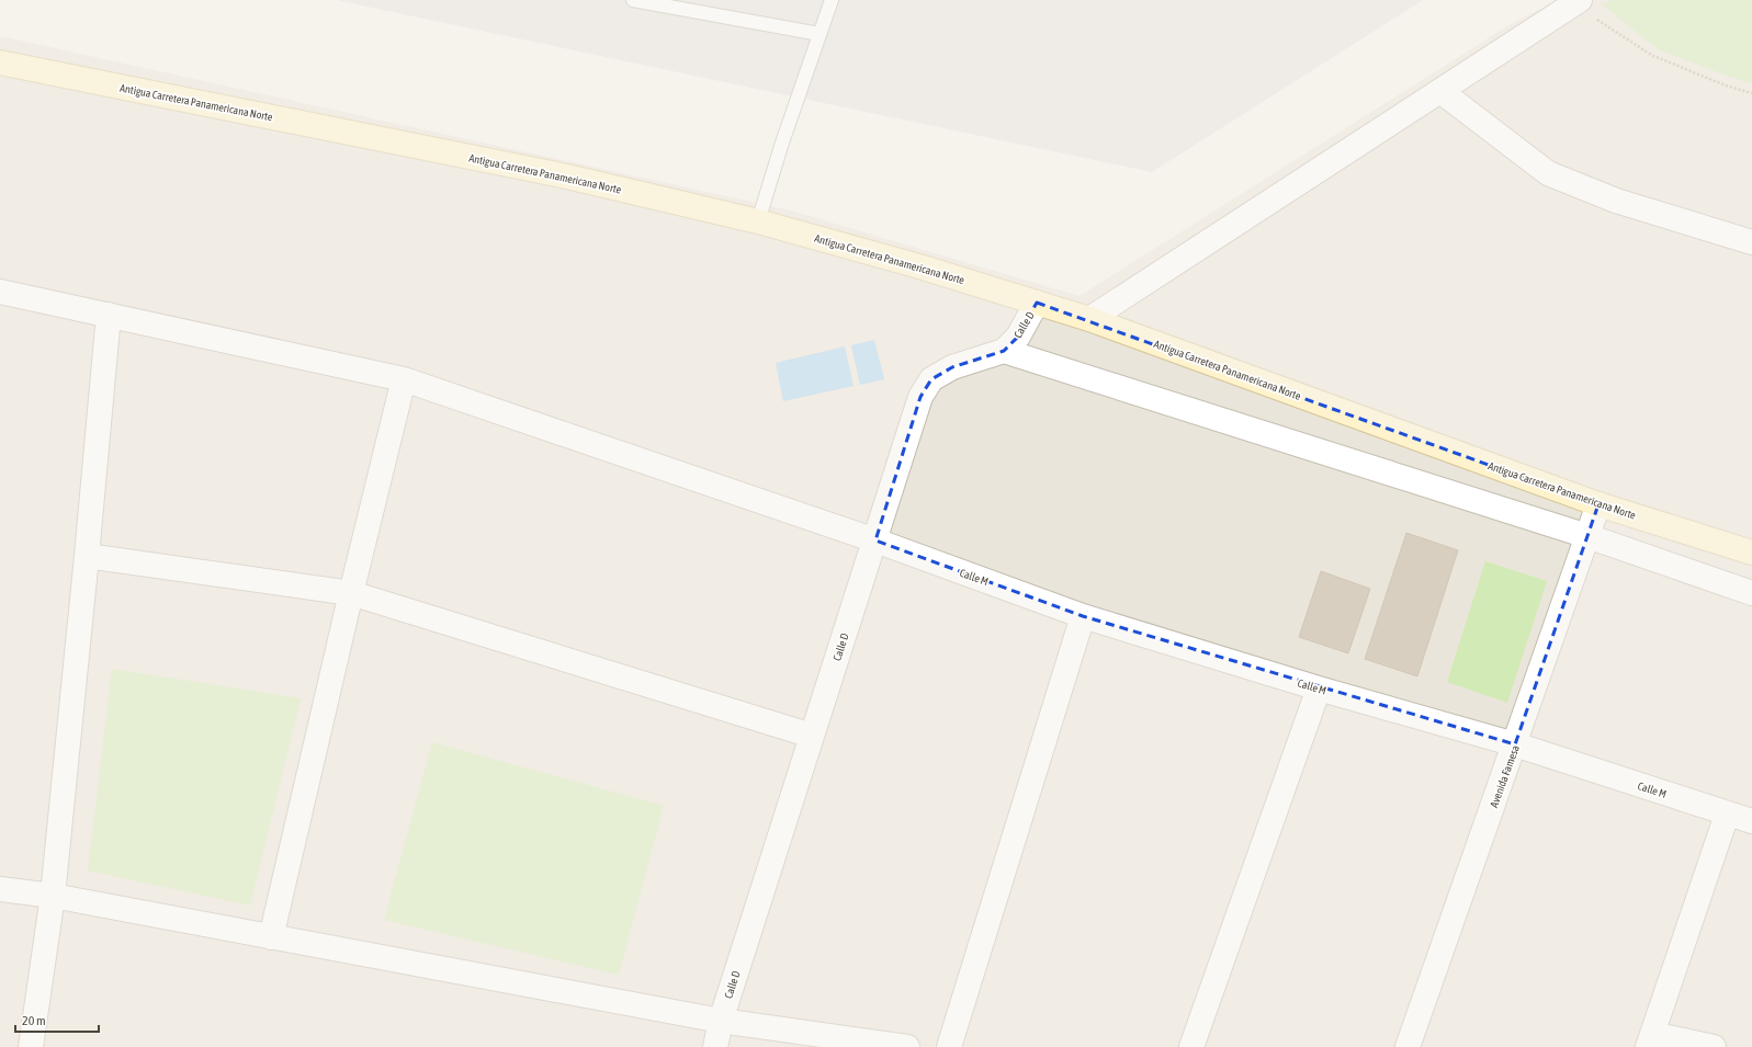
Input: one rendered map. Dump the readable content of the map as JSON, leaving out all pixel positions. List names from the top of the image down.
{
  "streets": {
    "main road": ["Antigua Carretera Panamericana Norte"],
    "street": ["Calle D", "Calle M", "Avenida Famesa"]
  },
  "crossings": [
    ["Antigua Carretera Panamericana Norte", "Calle D"],
    ["Antigua Carretera Panamericana Norte", "Avenida Famesa"],
    ["Calle D", "Calle M"],
    ["Calle M", "Avenida Famesa"]
  ],
  "scale_bar": "20 m"
}
